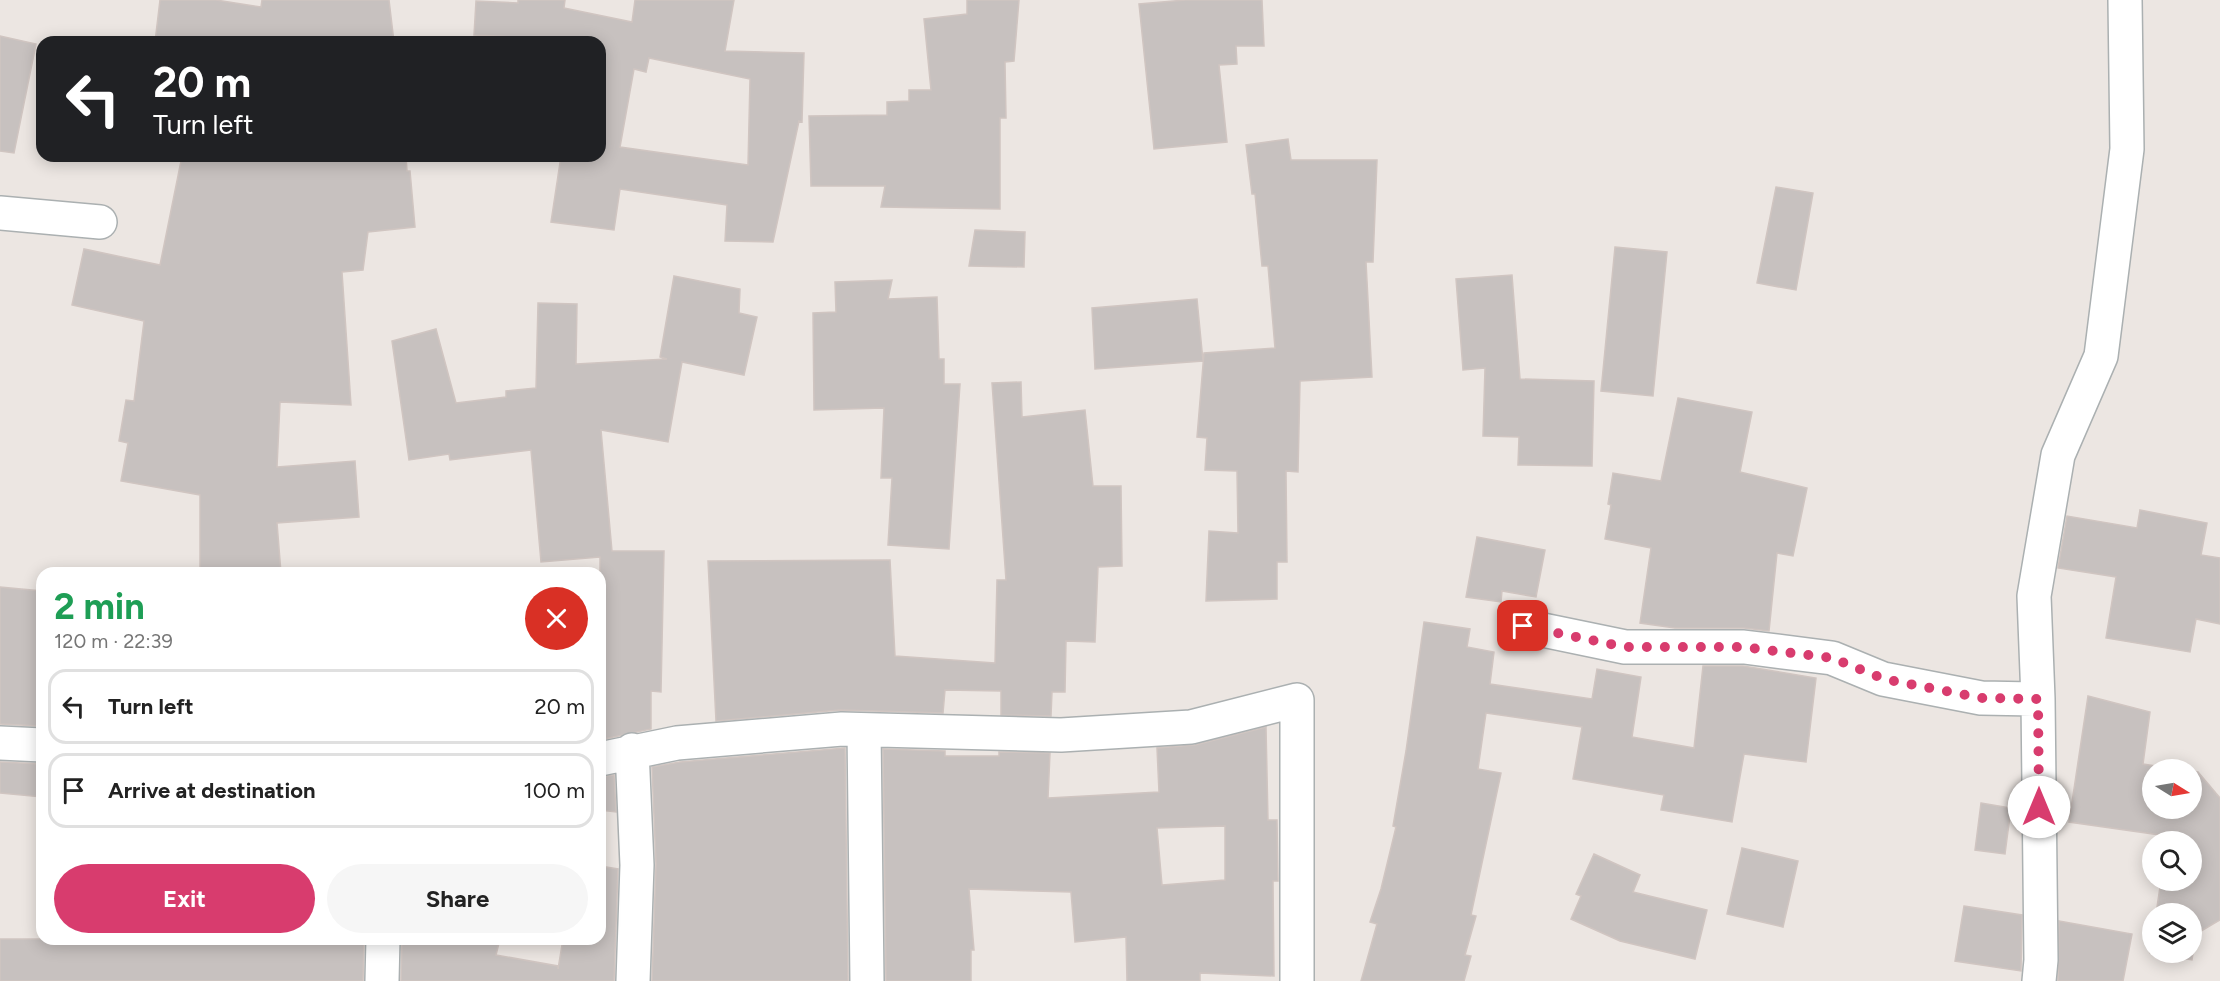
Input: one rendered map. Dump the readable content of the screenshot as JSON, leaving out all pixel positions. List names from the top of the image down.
{
  "north": "right",
  "page": {
    "turn": ["20 m", "Turn left"],
    "heading": ["2 min", "120 m · 22:39"],
    "list": [
      {
        "name": "Turn left",
        "value": "20 m"
      },
      {
        "name": "Arrive at destination",
        "value": "100 m"
      }
    ],
    "buttons": ["Exit", "Share"]
  }
}
